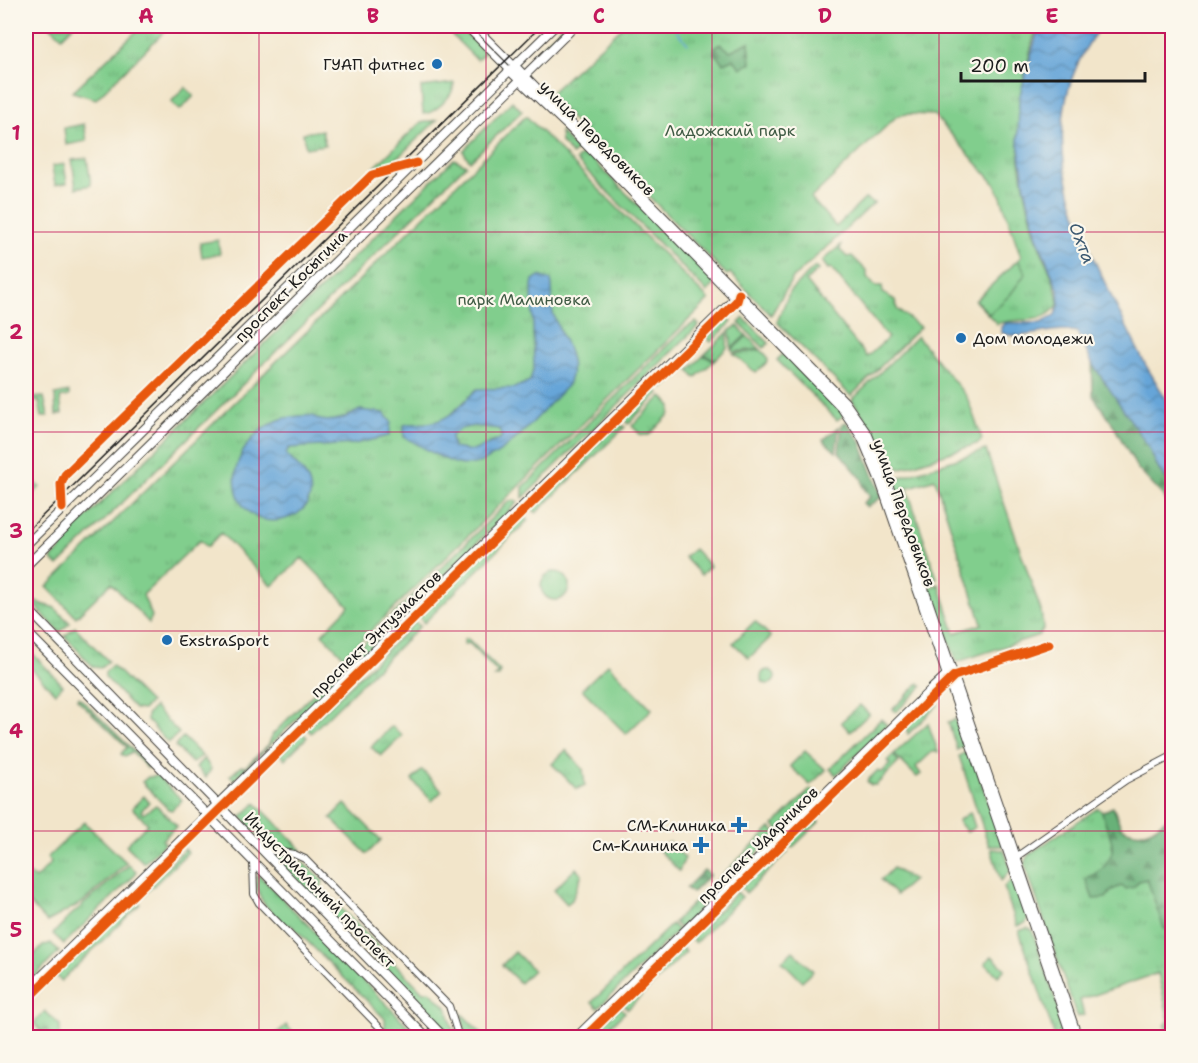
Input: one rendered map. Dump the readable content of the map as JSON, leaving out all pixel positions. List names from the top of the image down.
{
  "streets": {
    "main road": ["улица Передовиков", "проспект Косыгина", "Индустриальный проспект"],
    "street": ["проспект Энтузиастов", "проспект Ударников"]
  },
  "crossings": [
    ["улица Передовиков", "проспект Косыгина"],
    ["улица Передовиков", "проспект Энтузиастов"],
    ["улица Передовиков", "проспект Ударников"],
    ["проспект Энтузиастов", "Индустриальный проспект"]
  ],
  "water": ["Охта"],
  "parks": ["Ладожский парк", "парк Малиновка"],
  "places": {
    "other": ["ГУАП фитнес", "Дом молодежи", "ExstraSport"],
    "health": ["СМ-Клиника", "См-Клиника"]
  },
  "scale_bar": "200 m",
  "grid": {
    "columns": [
      "A",
      "B",
      "C",
      "D",
      "E"
    ],
    "rows": [
      "1",
      "2",
      "3",
      "4",
      "5"
    ]
  }
}
